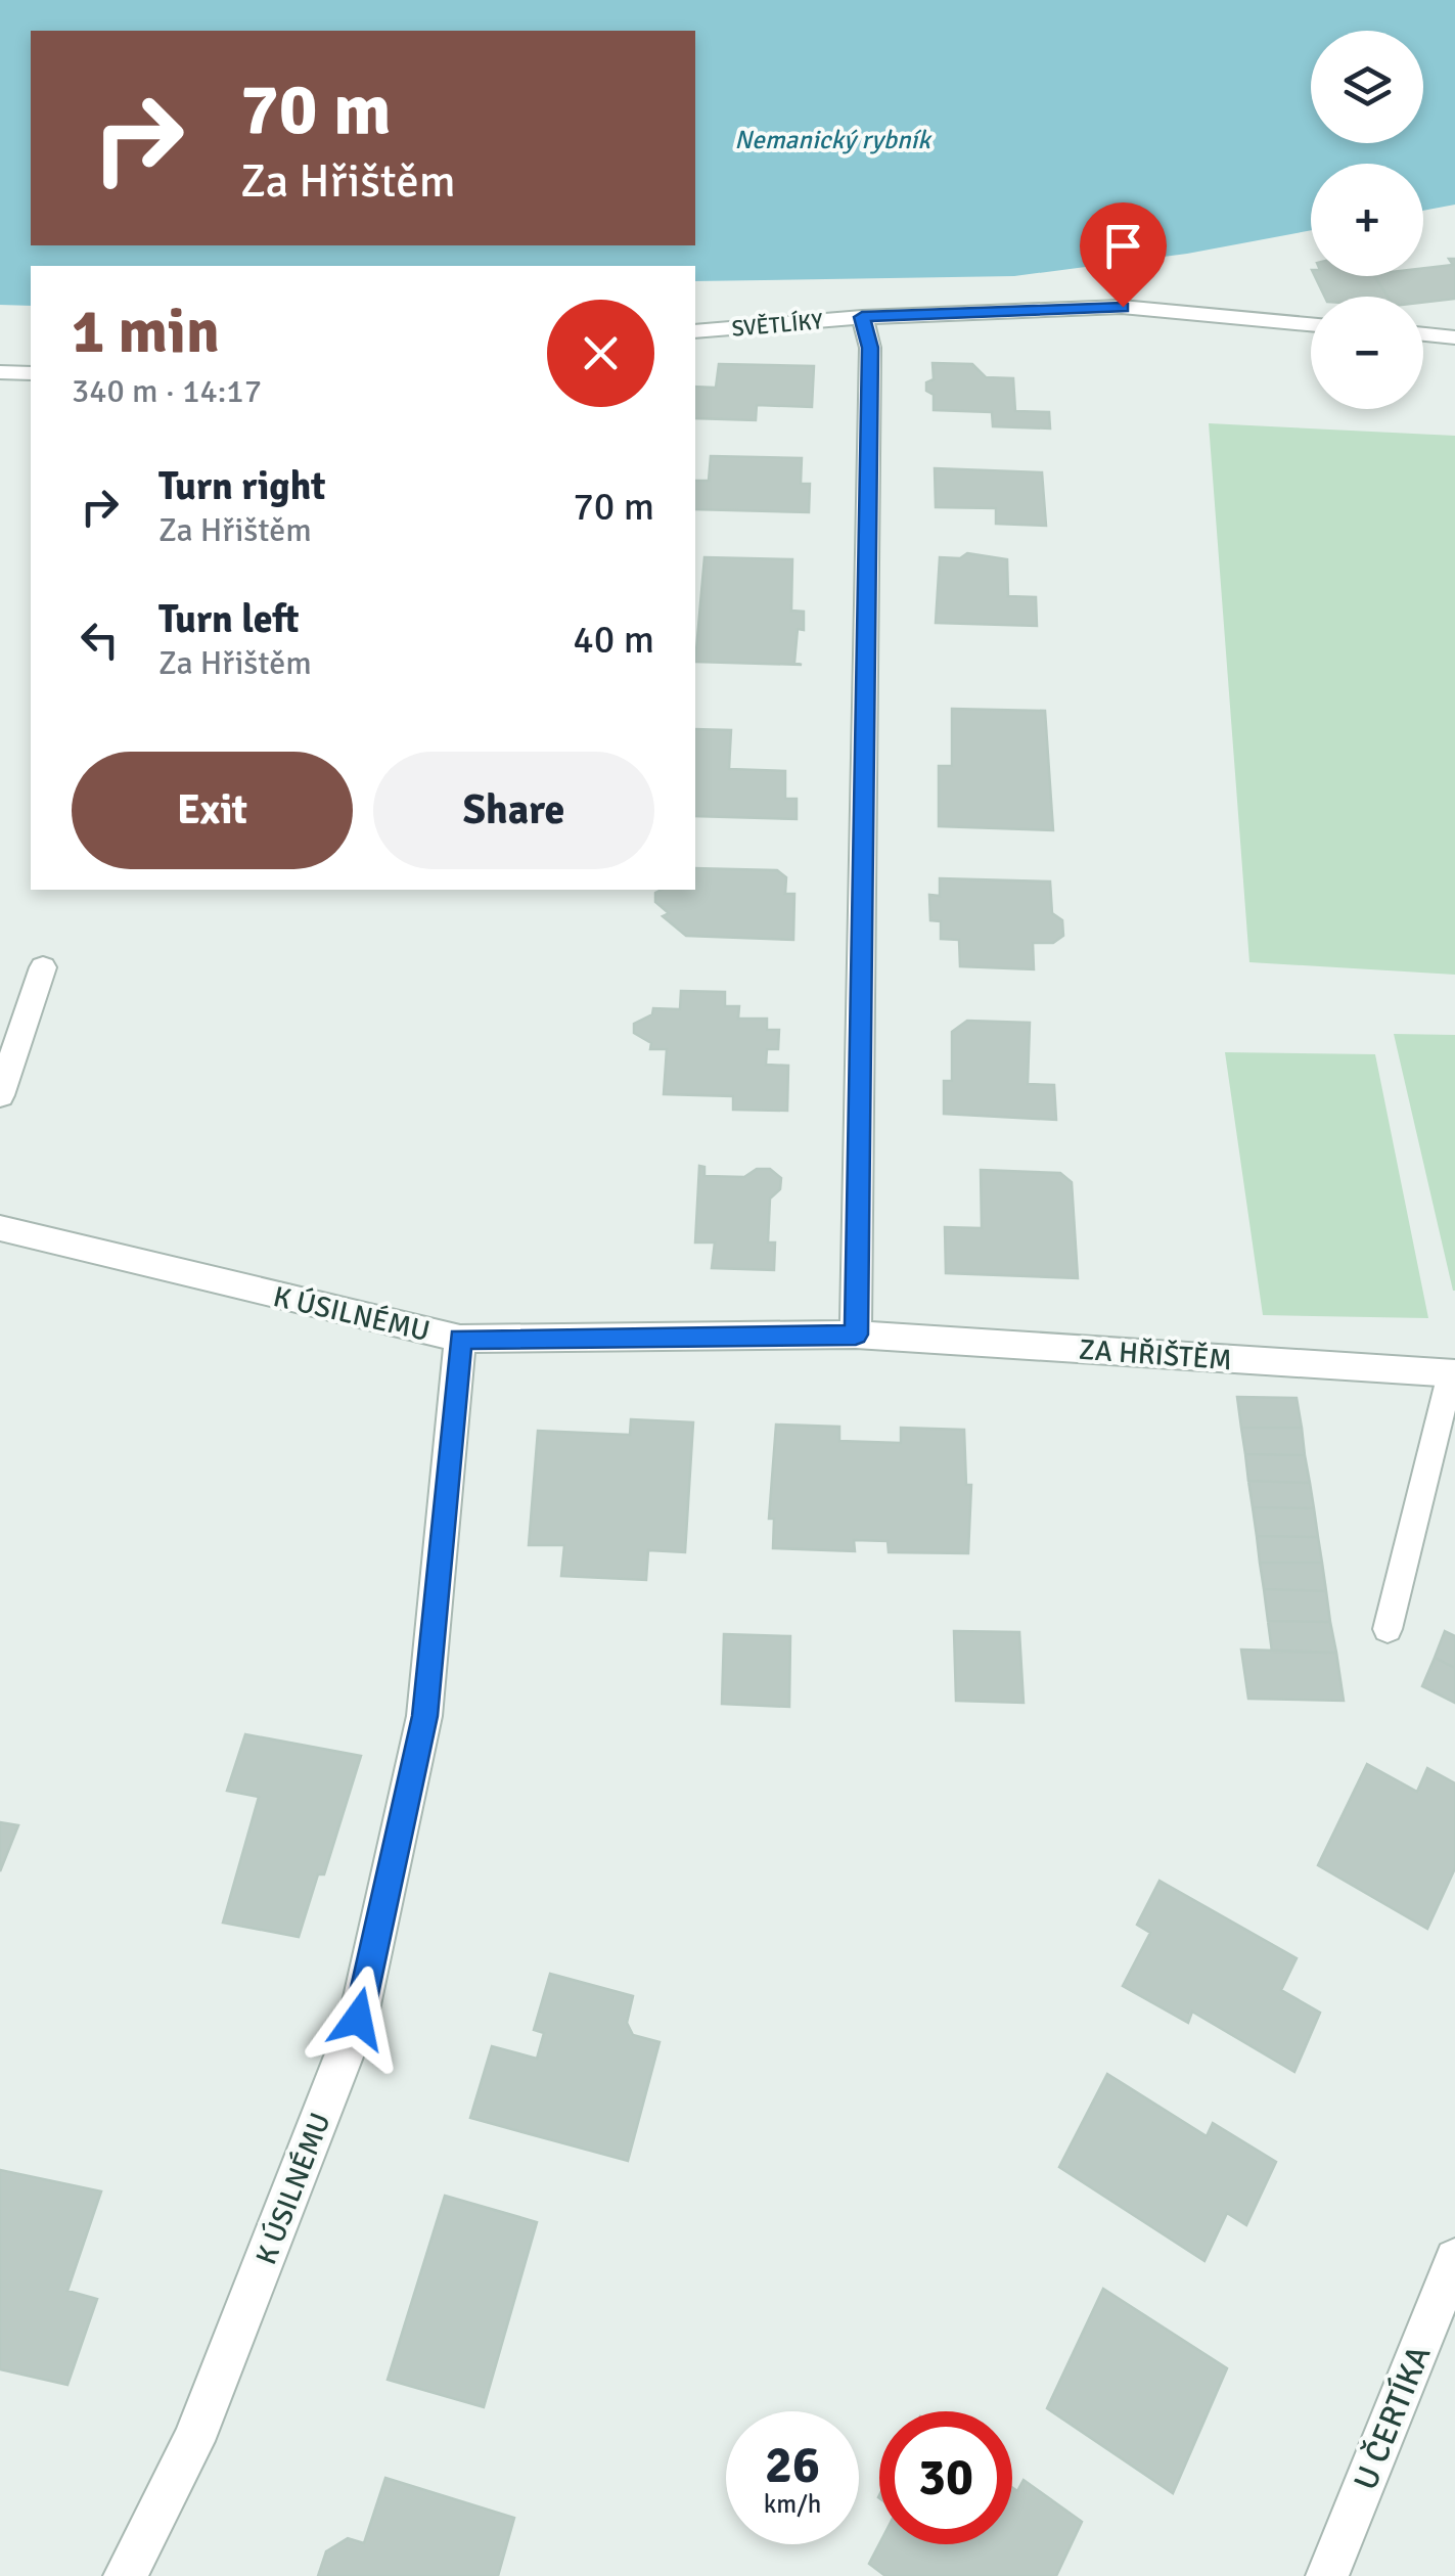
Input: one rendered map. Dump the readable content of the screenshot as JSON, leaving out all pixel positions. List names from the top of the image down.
{
  "streets": {
    "street": [
      "SVĚTLÍKY",
      "K ÚSILNÉMU",
      "ZA HŘIŠTĚM",
      "U ČERTÍKA"
    ]
  },
  "crossings": [
    ["K ÚSILNÉMU", "ZA HŘIŠTĚM"]
  ],
  "water": ["Nemanický rybník"],
  "page": {
    "map_buttons": ["+", "−"],
    "turn": ["70 m", "Za Hřištěm"],
    "heading": ["1 min", "340 m · 14:17"],
    "list": [
      {
        "name": "Turn right",
        "note": "Za Hřištěm",
        "value": "70 m"
      },
      {
        "name": "Turn left",
        "note": "Za Hřištěm",
        "value": "40 m"
      }
    ],
    "buttons": ["Exit", "Share"],
    "speed": "26 km/h",
    "limit": "30"
  }
}
